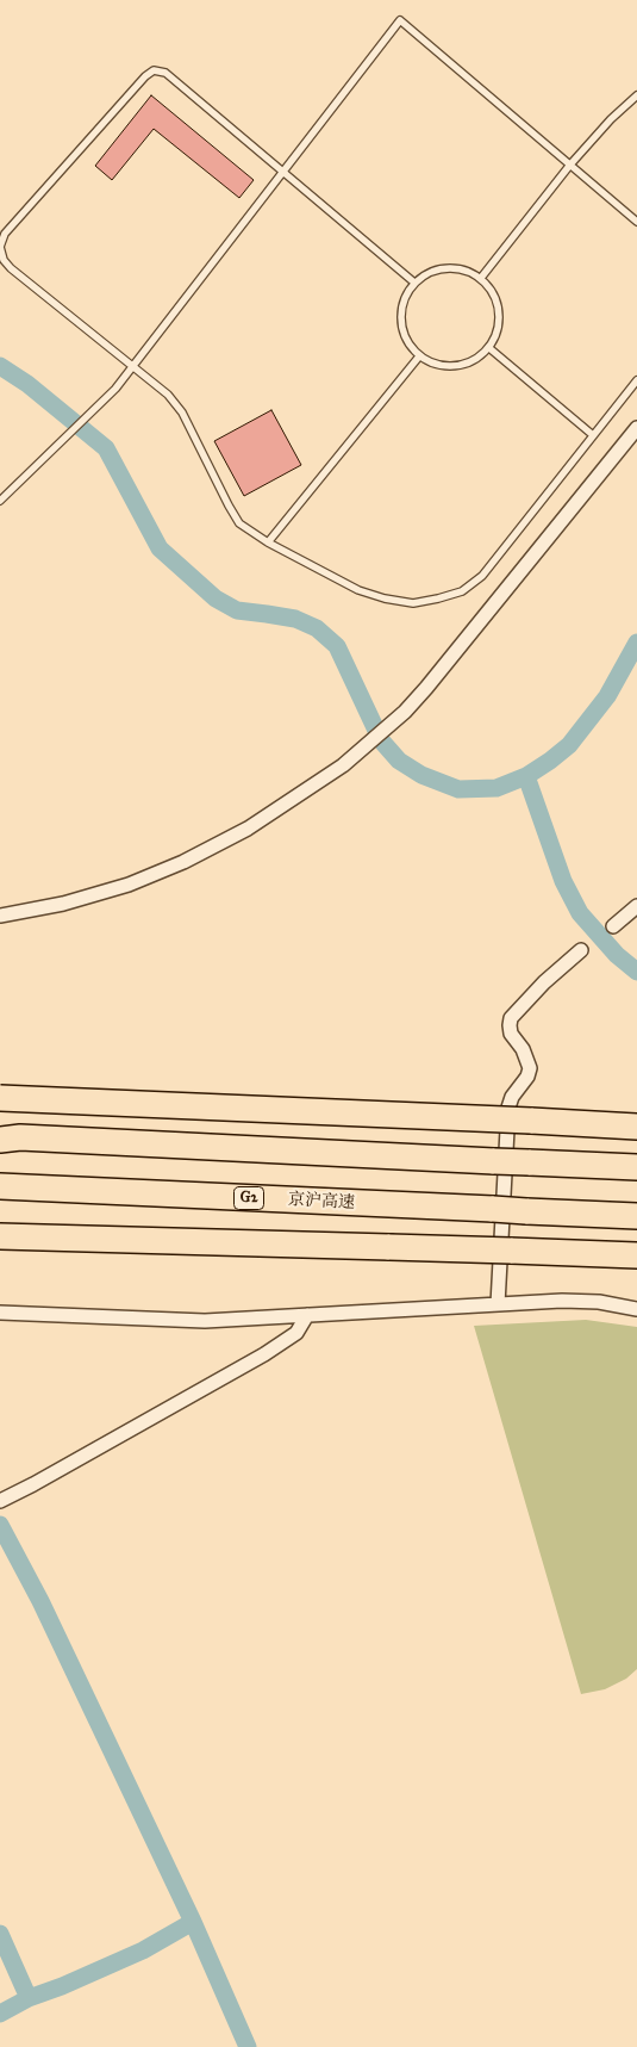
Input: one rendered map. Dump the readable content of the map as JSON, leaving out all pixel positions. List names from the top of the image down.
{
  "streets": {
    "highway": ["G2", "京沪高速"]
  }
}
